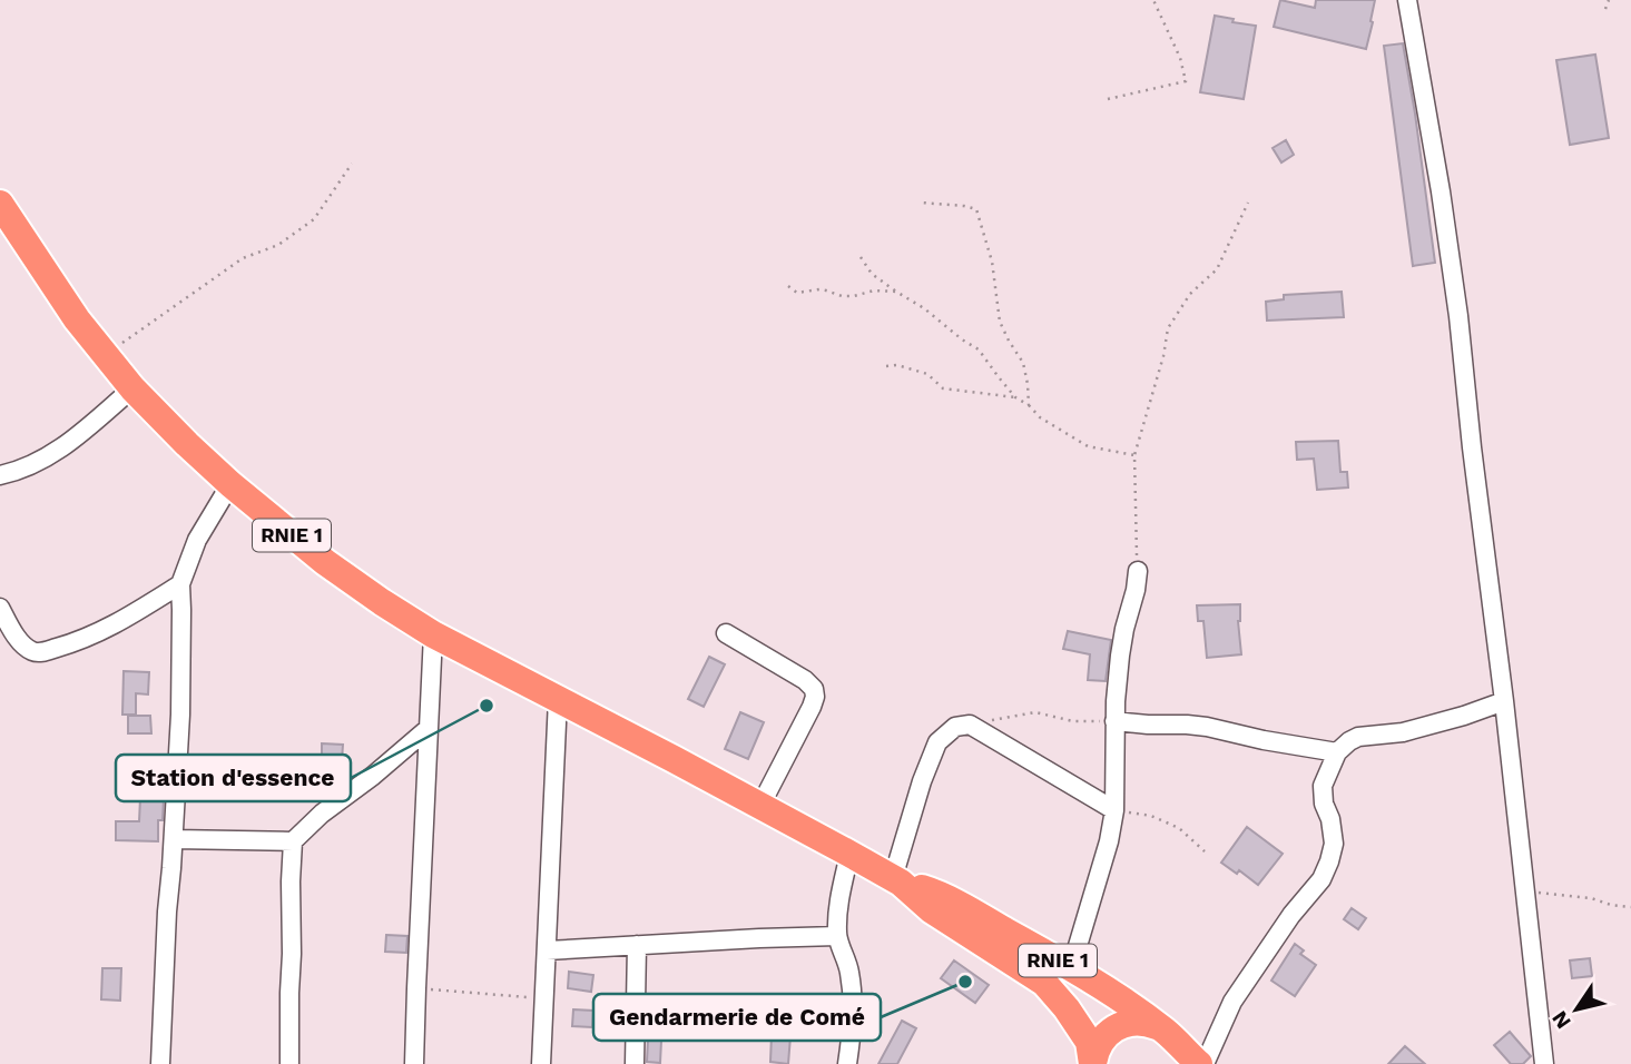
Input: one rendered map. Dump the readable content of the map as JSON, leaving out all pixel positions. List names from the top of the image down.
{
  "streets": {
    "highway": ["RNIE 1"]
  },
  "places": ["Station d'essence", "Gendarmerie de Comé"],
  "north": "bottom left"
}
